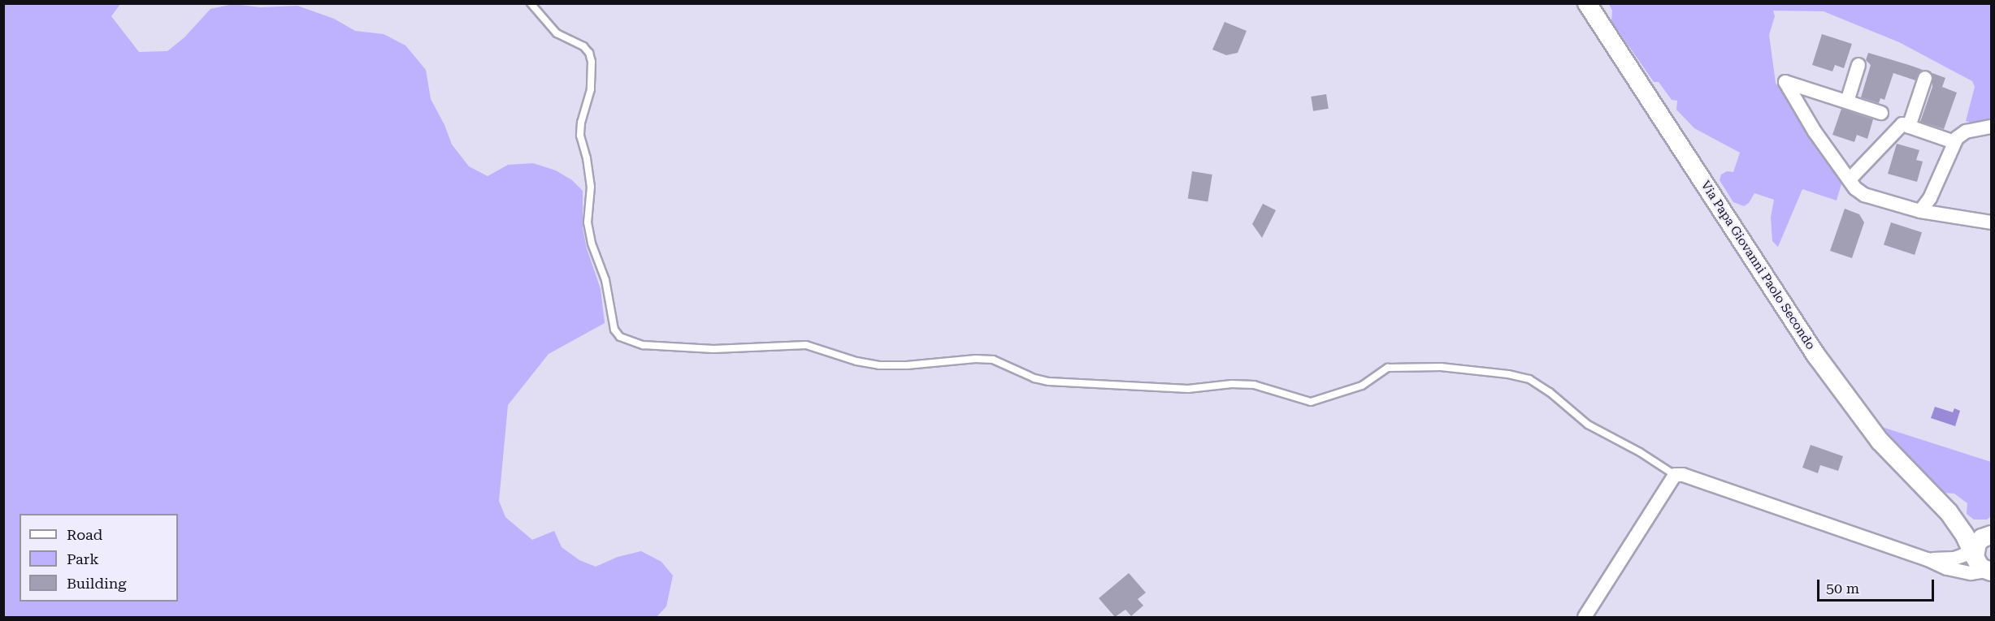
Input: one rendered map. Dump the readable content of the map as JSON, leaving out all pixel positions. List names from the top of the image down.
{
  "streets": {
    "main road": ["Via Papa Giovanni Paolo Secondo"]
  },
  "legend": ["Road", "Park", "Building"],
  "scale_bar": "50 m"
}
